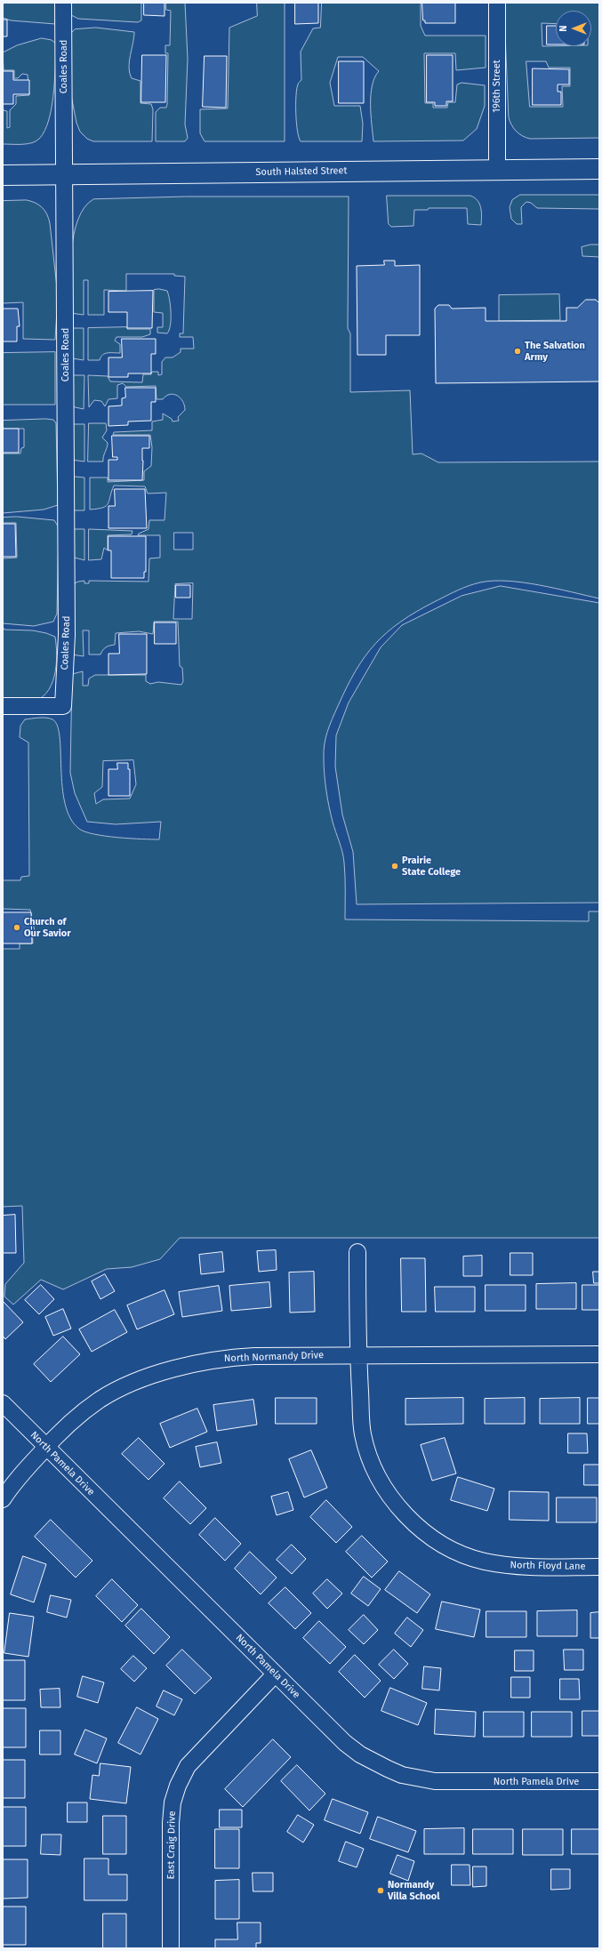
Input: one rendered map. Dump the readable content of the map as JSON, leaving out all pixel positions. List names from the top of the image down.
{
  "streets": {
    "main road": ["South Halsted Street"],
    "street": [
      "Coales Road",
      "196th Street",
      "North Normandy Drive",
      "North Pamela Drive",
      "North Floyd Lane",
      "East Craig Drive"
    ]
  },
  "crossings": [
    ["Coales Road", "South Halsted Street"],
    ["196th Street", "South Halsted Street"],
    ["North Normandy Drive", "North Pamela Drive"],
    ["North Normandy Drive", "North Floyd Lane"],
    ["North Pamela Drive", "East Craig Drive"]
  ],
  "places": [
    "The Salvation Army",
    "Prairie State College",
    "Church of Our Savior",
    "Normandy Villa School"
  ],
  "north": "left"
}
